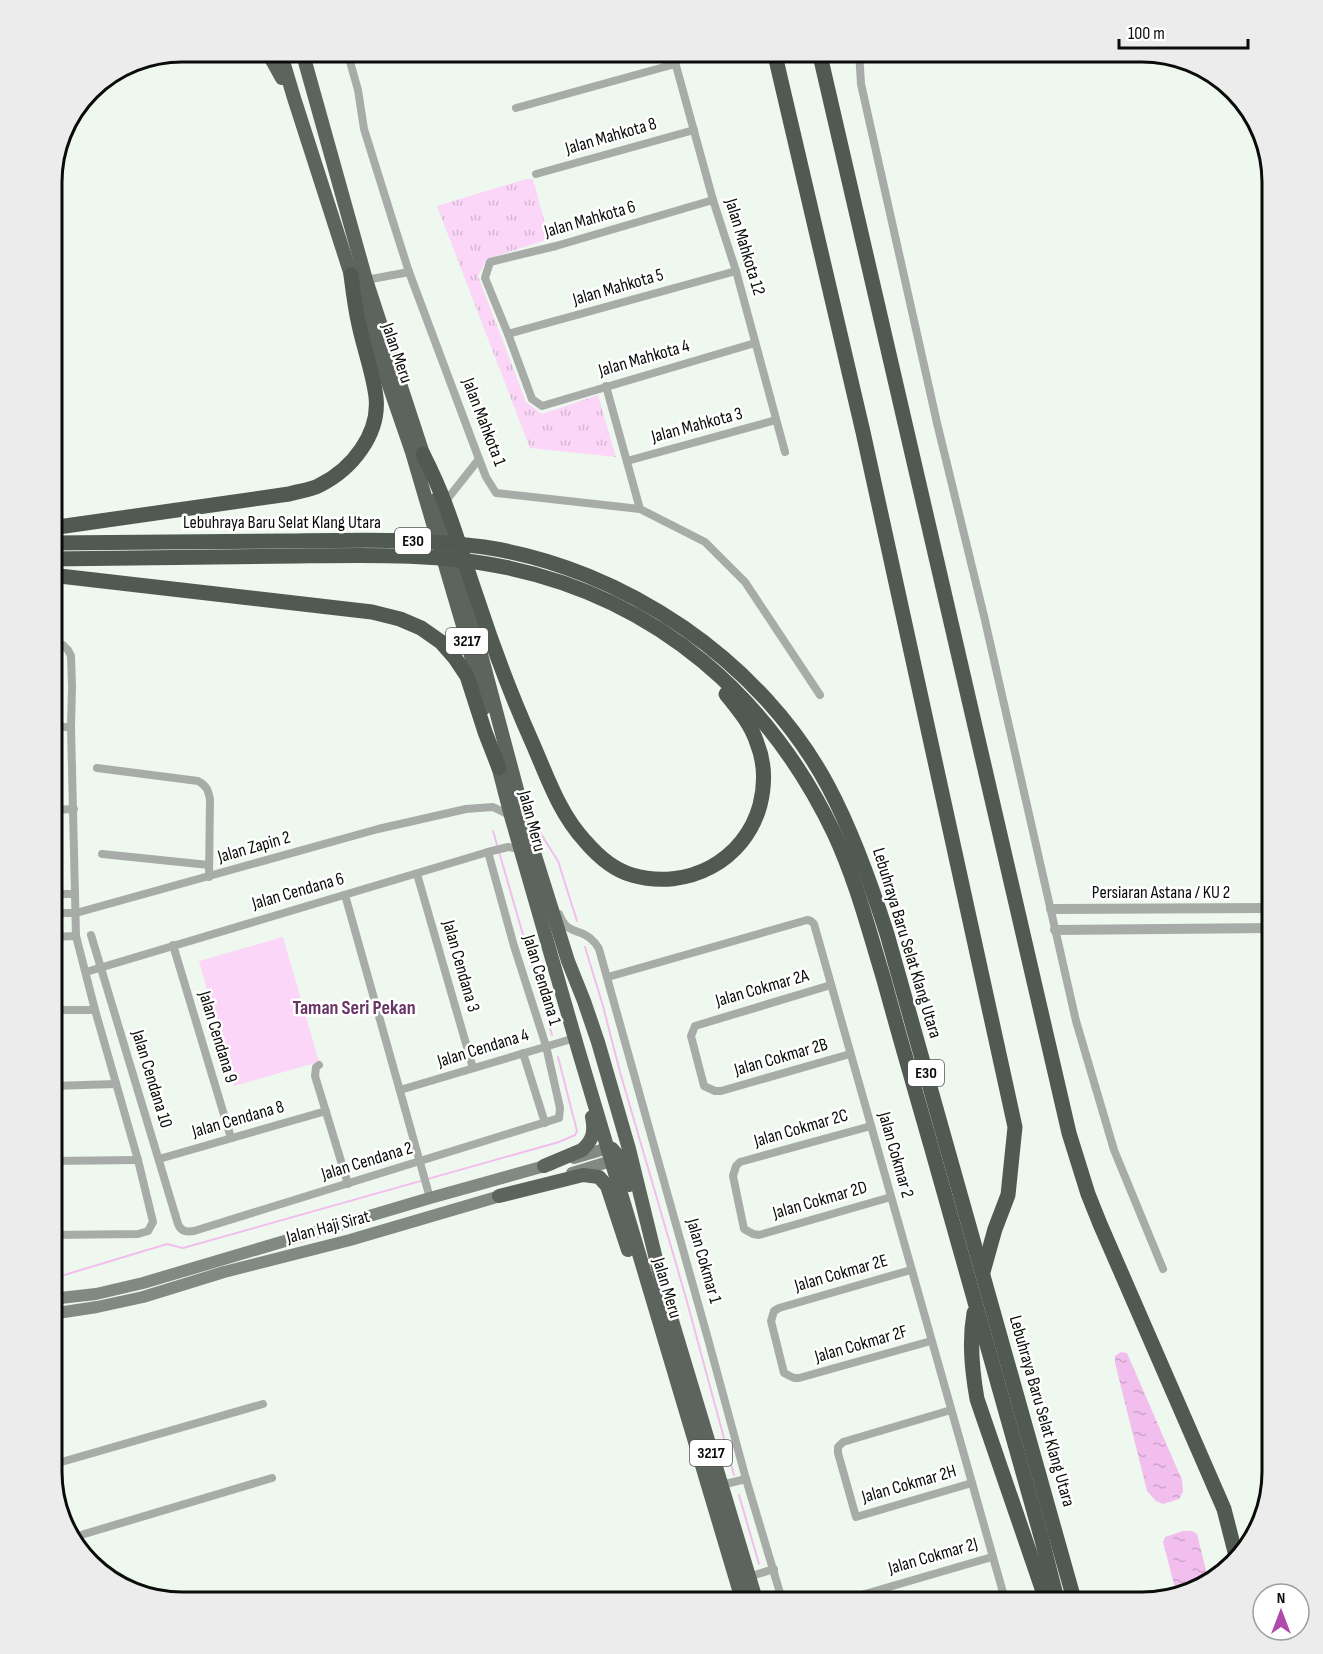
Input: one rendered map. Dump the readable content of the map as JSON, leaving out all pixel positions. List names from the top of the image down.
{
  "streets": {
    "highway": [
      "Jalan Meru",
      "Lebuhraya Baru Selat Klang Utara",
      "E30",
      "3217"
    ],
    "main road": ["Jalan Haji Sirat"],
    "street": [
      "Jalan Mahkota 8",
      "Jalan Mahkota 6",
      "Jalan Mahkota 12",
      "Jalan Mahkota 5",
      "Jalan Mahkota 4",
      "Jalan Mahkota 1",
      "Jalan Mahkota 3",
      "Jalan Zapin 2",
      "Jalan Cendana 6",
      "Persiaran Astana / KU 2",
      "Jalan Cendana 3",
      "Jalan Cendana 1",
      "Jalan Cokmar 2A",
      "Jalan Cendana 9",
      "Jalan Cendana 4",
      "Jalan Cokmar 2B",
      "Jalan Cendana 10",
      "Jalan Cendana 8",
      "Jalan Cokmar 2C",
      "Jalan Cokmar 2",
      "Jalan Cendana 2",
      "Jalan Cokmar 2D",
      "Jalan Cokmar 1",
      "Jalan Cokmar 2E",
      "Jalan Cokmar 2F",
      "Jalan Cokmar 2H",
      "Jalan Cokmar 2J"
    ]
  },
  "crossings": [
    ["Jalan Mahkota 8", "Jalan Mahkota 12"],
    ["Jalan Mahkota 6", "Jalan Mahkota 12"],
    ["Jalan Mahkota 6", "Jalan Mahkota 5"],
    ["Jalan Mahkota 6", "Jalan Mahkota 4"],
    ["Jalan Mahkota 12", "Jalan Mahkota 5"],
    ["Jalan Mahkota 12", "Jalan Mahkota 4"],
    ["Jalan Mahkota 12", "Jalan Mahkota 3"],
    ["Jalan Mahkota 5", "Jalan Mahkota 4"],
    ["Jalan Meru", "Jalan Zapin 2"],
    ["Jalan Meru", "Jalan Cendana 6"],
    ["Jalan Meru", "Jalan Cendana 4"],
    ["Jalan Meru", "Jalan Haji Sirat"],
    ["Jalan Meru", "Jalan Cokmar 1"],
    ["Jalan Cendana 6", "Jalan Cendana 3"],
    ["Jalan Cendana 6", "Jalan Cendana 1"],
    ["Jalan Cendana 6", "Jalan Cendana 9"],
    ["Jalan Cendana 6", "Jalan Cendana 10"],
    ["Jalan Cendana 6", "Jalan Cokmar 1"],
    ["Jalan Cendana 3", "Jalan Cendana 4"],
    ["Jalan Cendana 1", "Jalan Cendana 4"],
    ["Jalan Cendana 1", "Jalan Cendana 2"],
    ["Jalan Cokmar 2A", "Jalan Cokmar 2B"],
    ["Jalan Cokmar 2A", "Jalan Cokmar 2"],
    ["Jalan Cendana 9", "Jalan Cendana 8"],
    ["Jalan Cokmar 2B", "Jalan Cokmar 2"],
    ["Jalan Cendana 10", "Jalan Cendana 8"],
    ["Jalan Cendana 10", "Jalan Cendana 2"],
    ["Jalan Cokmar 2C", "Jalan Cokmar 2"],
    ["Jalan Cokmar 2C", "Jalan Cokmar 2D"],
    ["Jalan Cokmar 2", "Jalan Cokmar 2D"],
    ["Jalan Cokmar 2", "Jalan Cokmar 1"],
    ["Jalan Cokmar 2", "Jalan Cokmar 2E"],
    ["Jalan Cokmar 2", "Jalan Cokmar 2F"],
    ["Jalan Cokmar 2", "Jalan Cokmar 2H"],
    ["Jalan Cokmar 2", "Jalan Cokmar 2J"],
    ["Jalan Cokmar 2E", "Jalan Cokmar 2F"]
  ],
  "districts": ["Taman Seri Pekan"],
  "scale_bar": "100 m",
  "north": "top"
}
